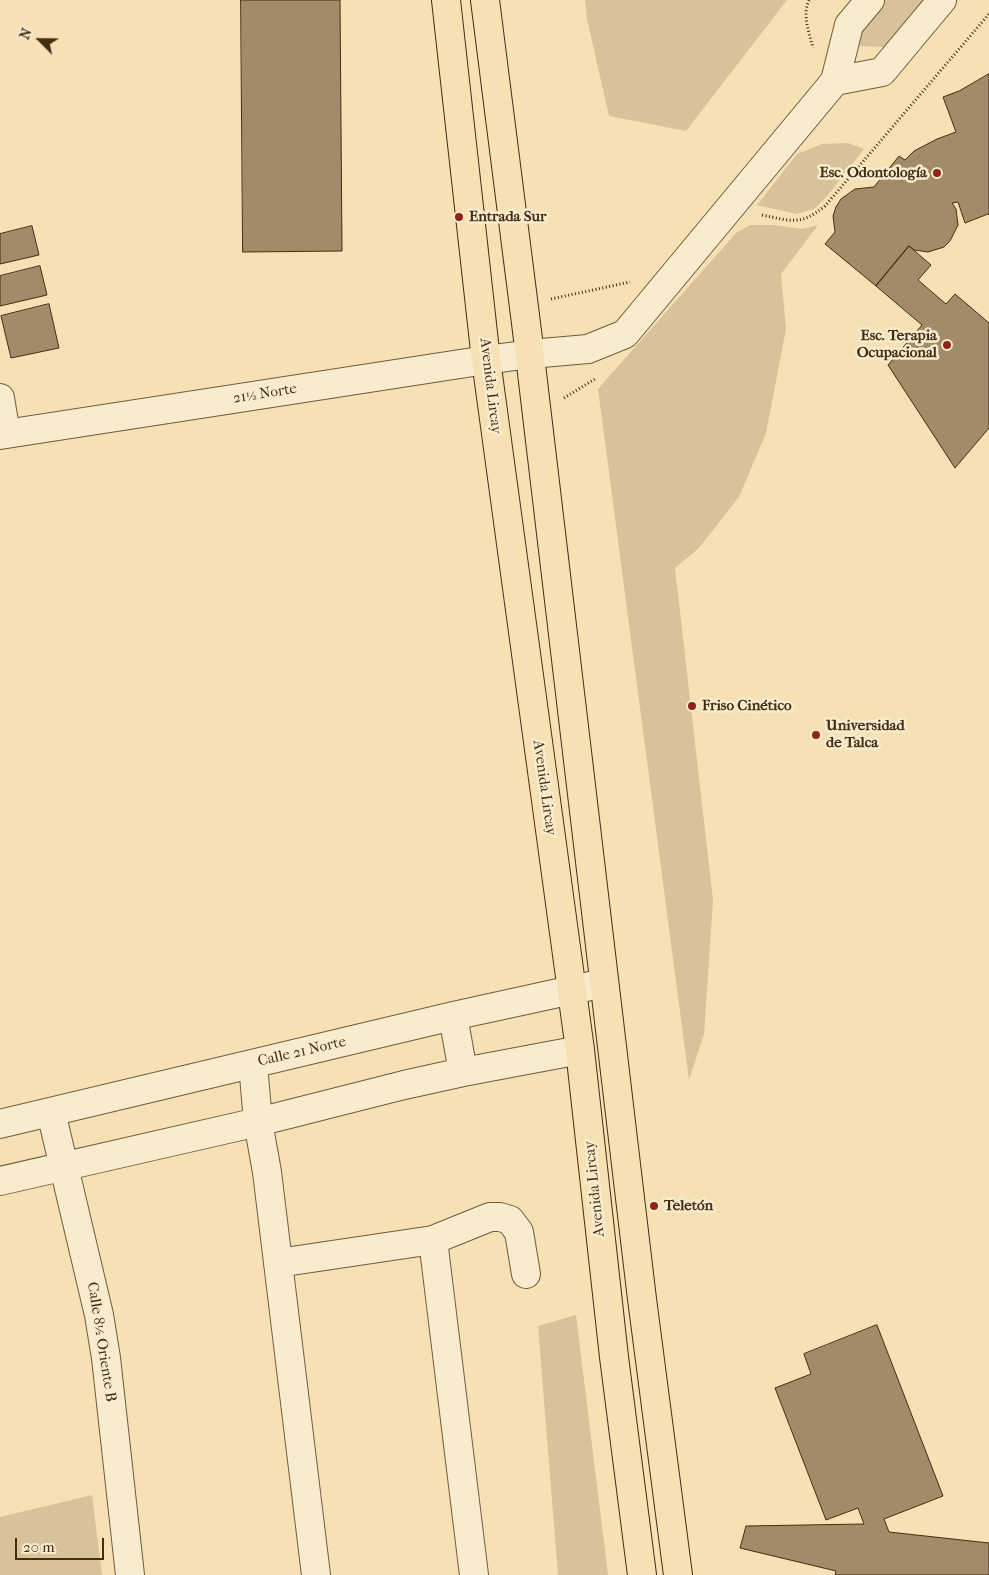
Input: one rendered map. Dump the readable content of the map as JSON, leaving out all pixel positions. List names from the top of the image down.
{
  "streets": {
    "main road": ["Avenida Lircay"],
    "street": ["21½ Norte", "Calle 21 Norte", "Calle 8½ Oriente B"]
  },
  "crossings": [
    ["Avenida Lircay", "21½ Norte"],
    ["Avenida Lircay", "Calle 21 Norte"],
    ["Calle 21 Norte", "Calle 8½ Oriente B"]
  ],
  "places": [
    "Esc. Odontología",
    "Entrada Sur",
    "Esc. Terapia Ocupacional",
    "Friso Cinético",
    "Universidad de Talca",
    "Teletón"
  ],
  "scale_bar": "20 m",
  "north": "top left"
}
